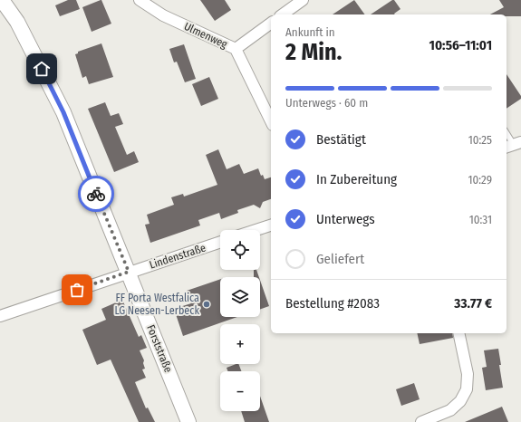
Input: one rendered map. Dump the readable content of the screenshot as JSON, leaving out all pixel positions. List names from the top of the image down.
{
  "streets": {
    "street": ["Ulmenweg", "Lindenstraße", "Forststraße"]
  },
  "crossings": [
    ["Lindenstraße", "Forststraße"]
  ],
  "places": ["FF Porta Westfalica LG Neesen-Lerbeck"],
  "page": {
    "heading": ["2 Min.", "Ankunft in", "10:56–11:01"],
    "panel": ["Bestellung #2083", "33.77 €"],
    "bar": "Unterwegs · 60 m",
    "list": [
      ["Bestätigt", "10:25"],
      ["In Zubereitung", "10:29"],
      ["Unterwegs", "10:31"],
      "Geliefert"
    ],
    "map_buttons": ["+", "−"]
  }
}
